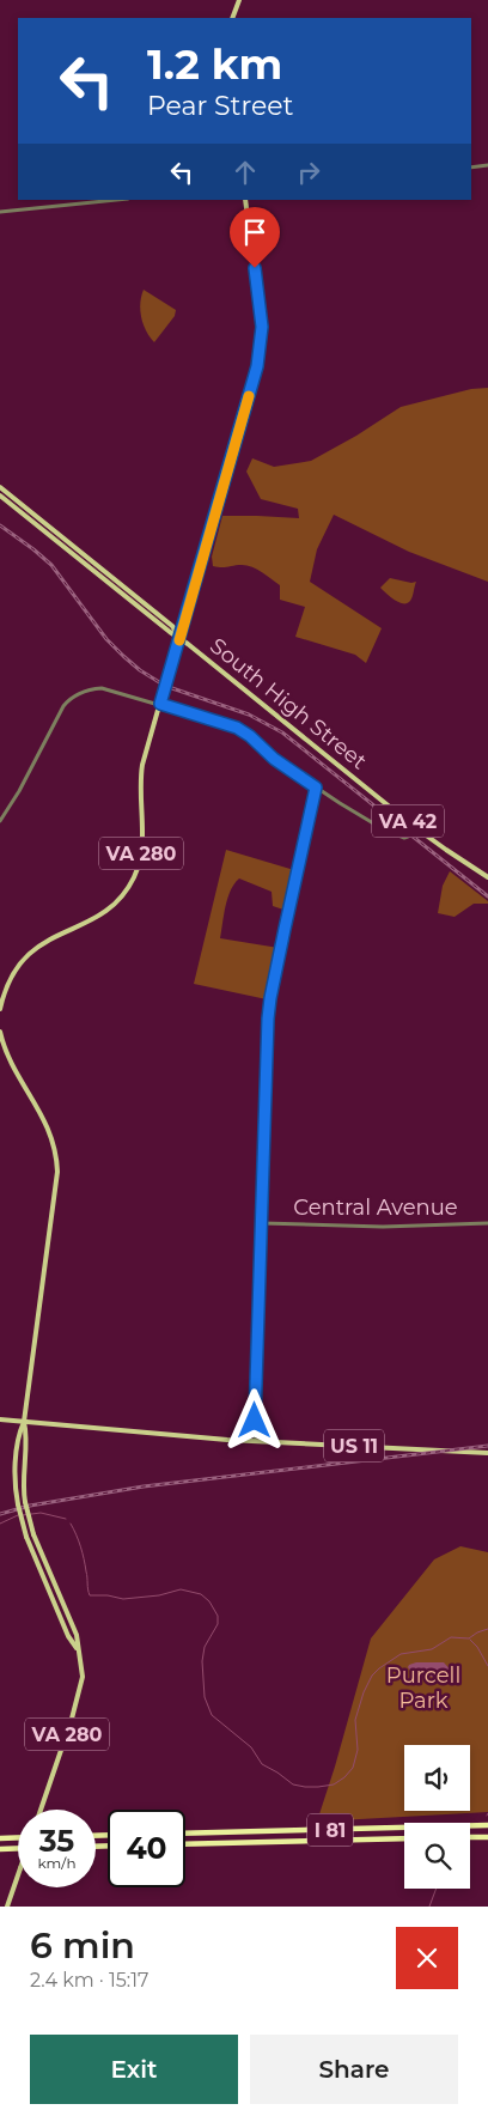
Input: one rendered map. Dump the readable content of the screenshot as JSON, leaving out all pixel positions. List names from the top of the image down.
{
  "streets": {
    "highway": ["I 81"],
    "main road": [
      "South High Street",
      "VA 42",
      "VA 280",
      "US 11"
    ],
    "street": ["Central Avenue"]
  },
  "crossings": [
    ["South High Street", "VA 42"],
    ["South High Street", "VA 280"],
    ["VA 42", "VA 280"],
    ["VA 280", "US 11"]
  ],
  "parks": ["Purcell Park"],
  "page": {
    "turn": ["1.2 km", "Pear Street"],
    "speed": "35 km/h",
    "limit": "40",
    "heading": ["6 min", "2.4 km · 15:17"],
    "buttons": ["Exit", "Share"]
  }
}
